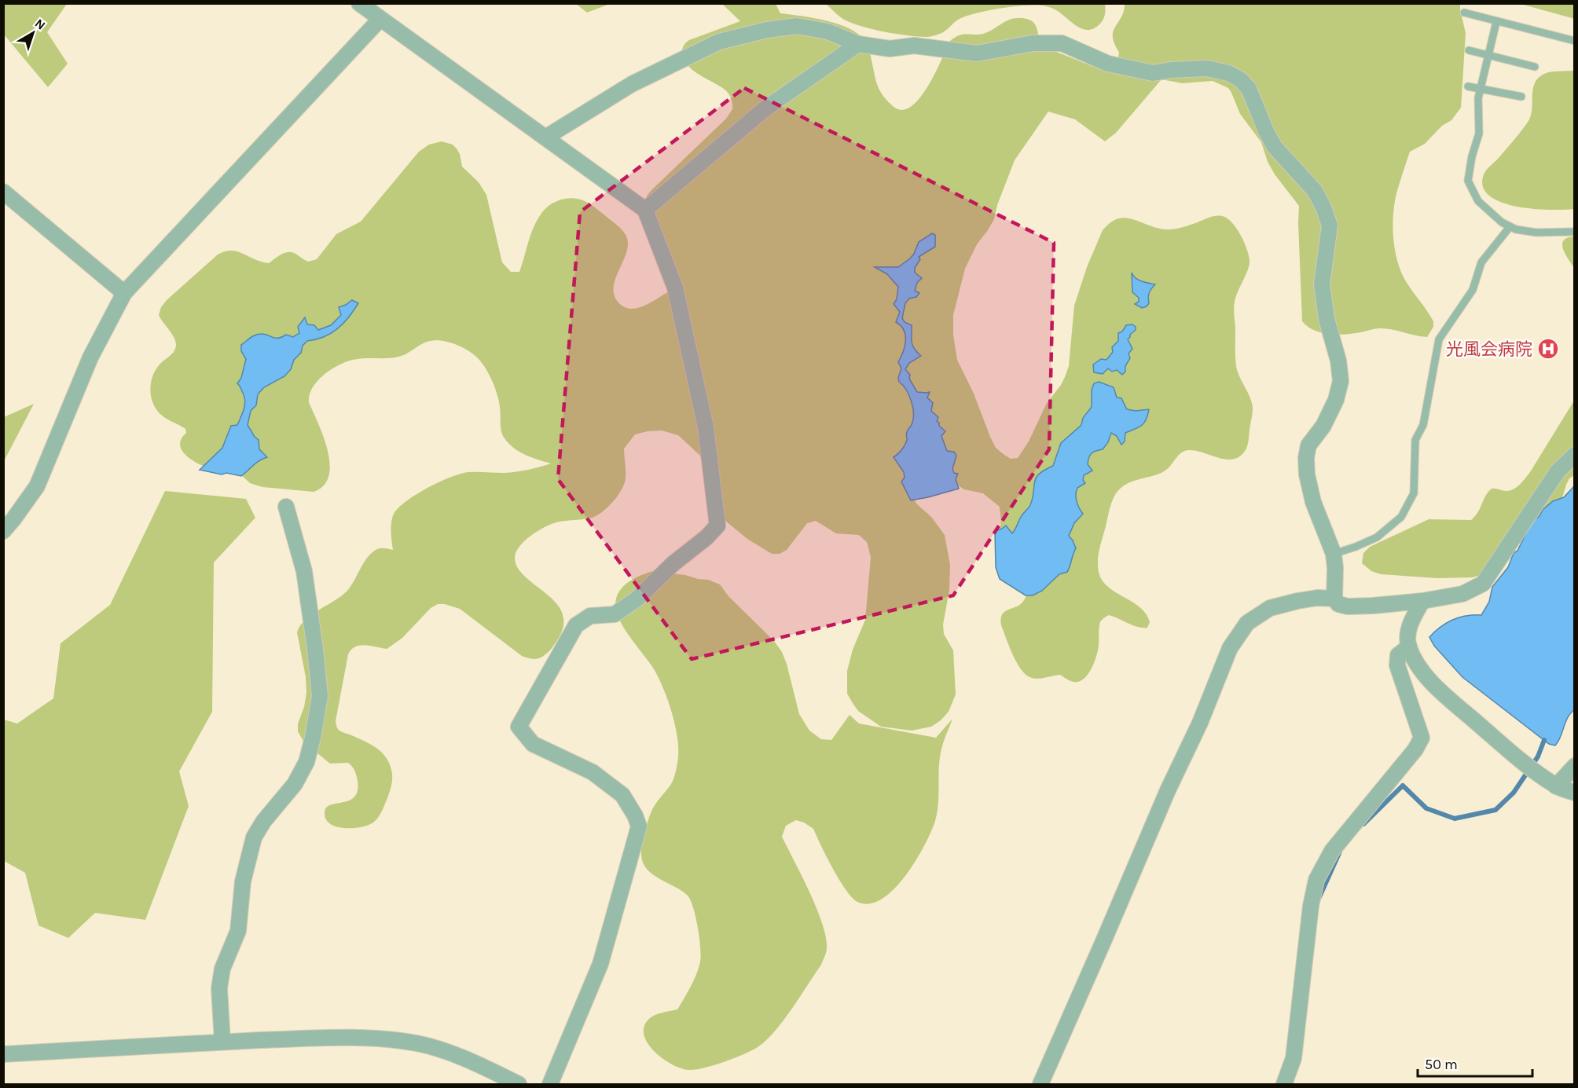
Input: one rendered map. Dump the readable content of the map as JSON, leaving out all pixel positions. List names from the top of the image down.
{
  "places": {
    "hospital": ["光風会病院"]
  },
  "scale_bar": "50 m",
  "north": "top right"
}
